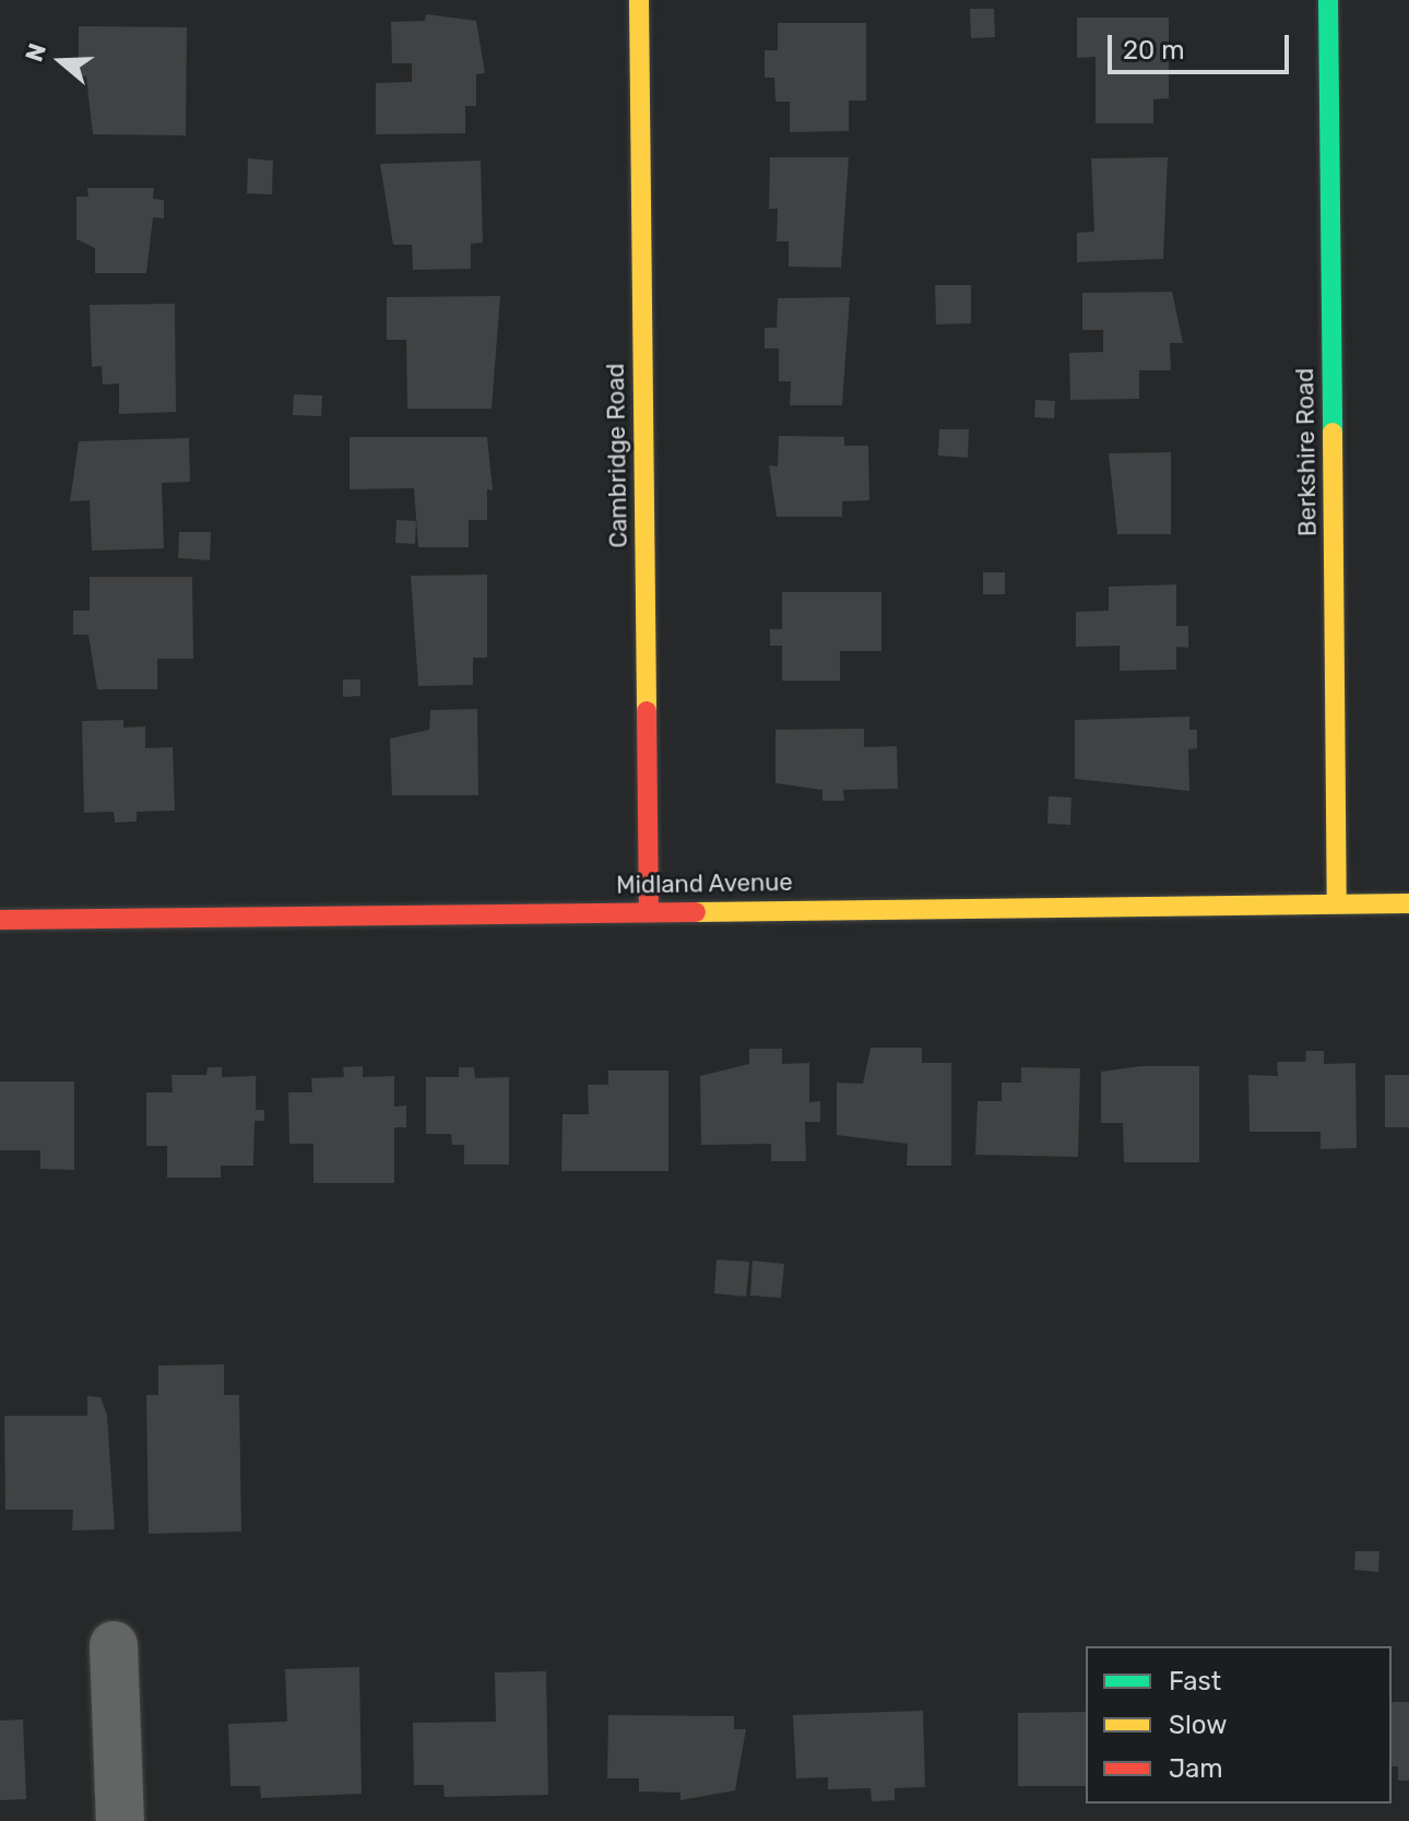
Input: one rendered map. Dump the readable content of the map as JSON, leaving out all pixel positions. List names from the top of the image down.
{
  "streets": {
    "street": ["Berkshire Road", "Cambridge Road", "Midland Avenue"]
  },
  "crossings": [
    ["Berkshire Road", "Midland Avenue"],
    ["Cambridge Road", "Midland Avenue"]
  ],
  "legend": ["Fast", "Slow", "Jam"],
  "scale_bar": "20 m",
  "north": "left"
}
